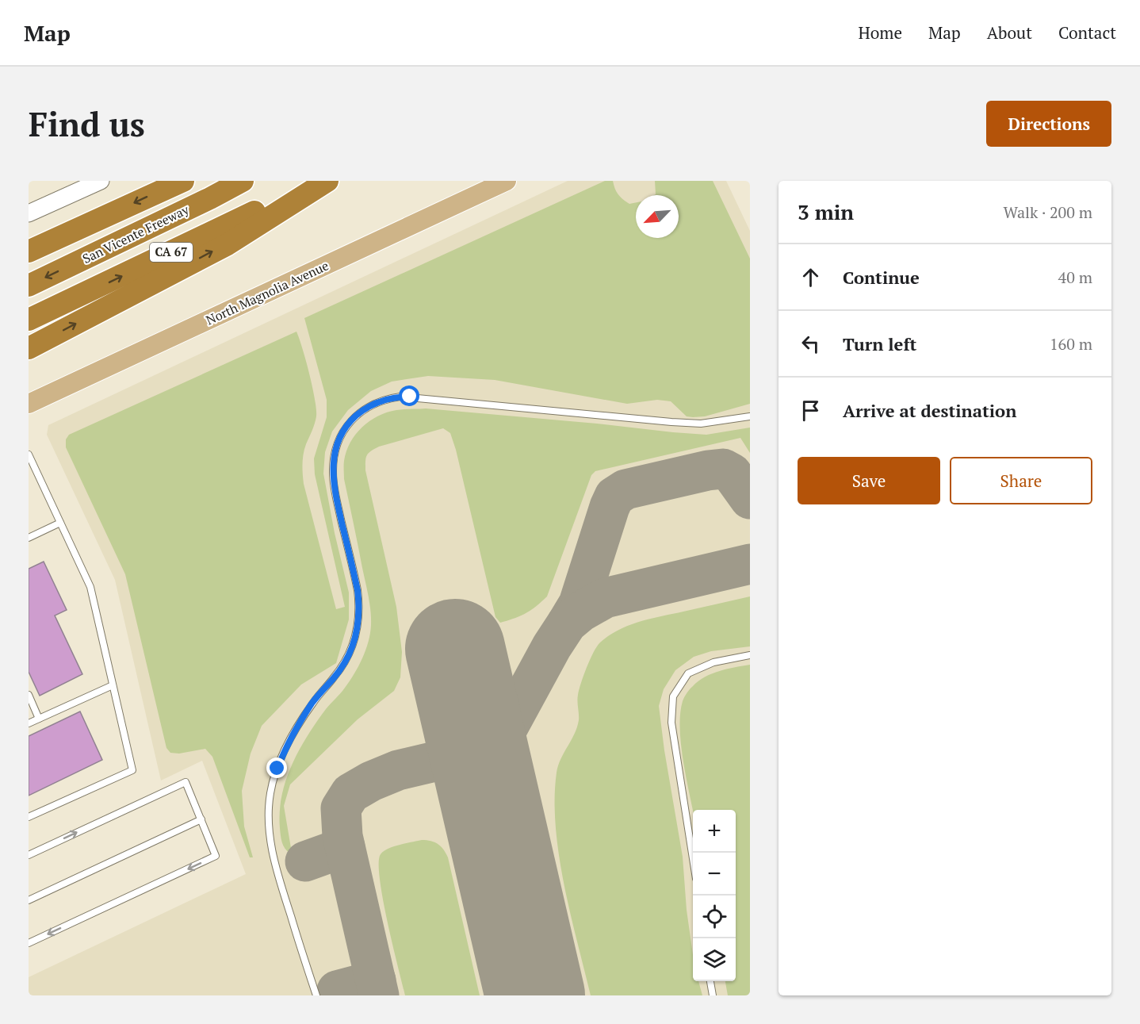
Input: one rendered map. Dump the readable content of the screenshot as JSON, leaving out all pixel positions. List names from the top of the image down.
{
  "streets": {
    "highway": ["San Vicente Freeway", "CA 67"],
    "main road": ["North Magnolia Avenue"]
  },
  "north": "bottom left",
  "page": {
    "header": "Map",
    "nav": [
      "Home",
      "Map",
      "About",
      "Contact"
    ],
    "buttons": [
      "Directions",
      ["Save", "Share"]
    ],
    "title": "Find us",
    "heading": ["3 min", "Walk · 200 m"],
    "list": [
      ["Continue", "40 m"],
      ["Turn left", "160 m"],
      "Arrive at destination"
    ],
    "map_buttons": ["+", "−"]
  }
}
